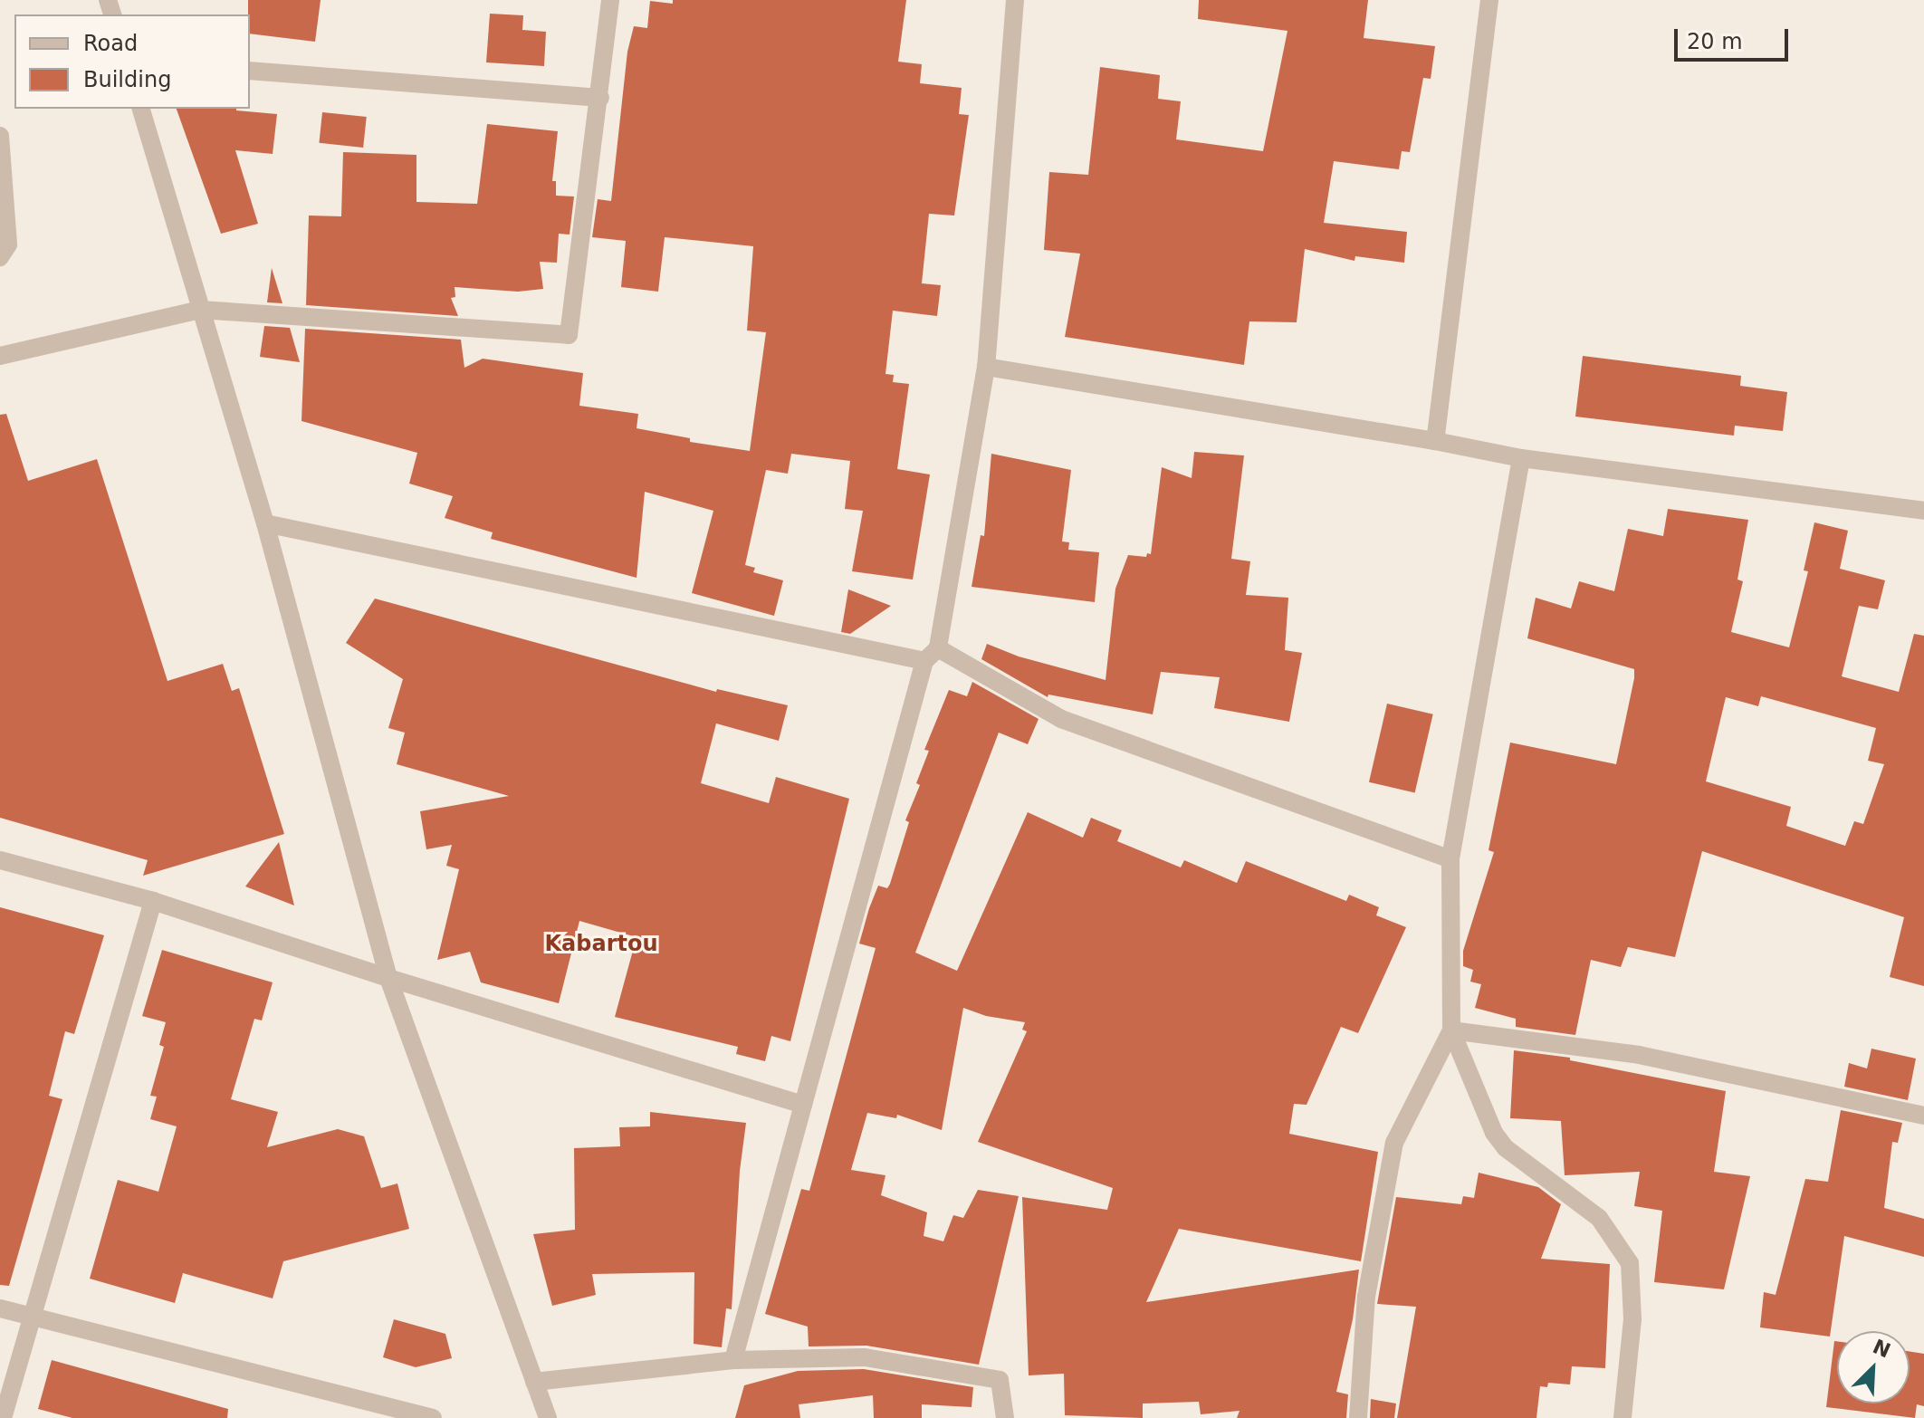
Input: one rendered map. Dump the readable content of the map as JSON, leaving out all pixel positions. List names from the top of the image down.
{
  "districts": ["Kabartou"],
  "legend": ["Road", "Building"],
  "scale_bar": "20 m",
  "north": "top right"
}
